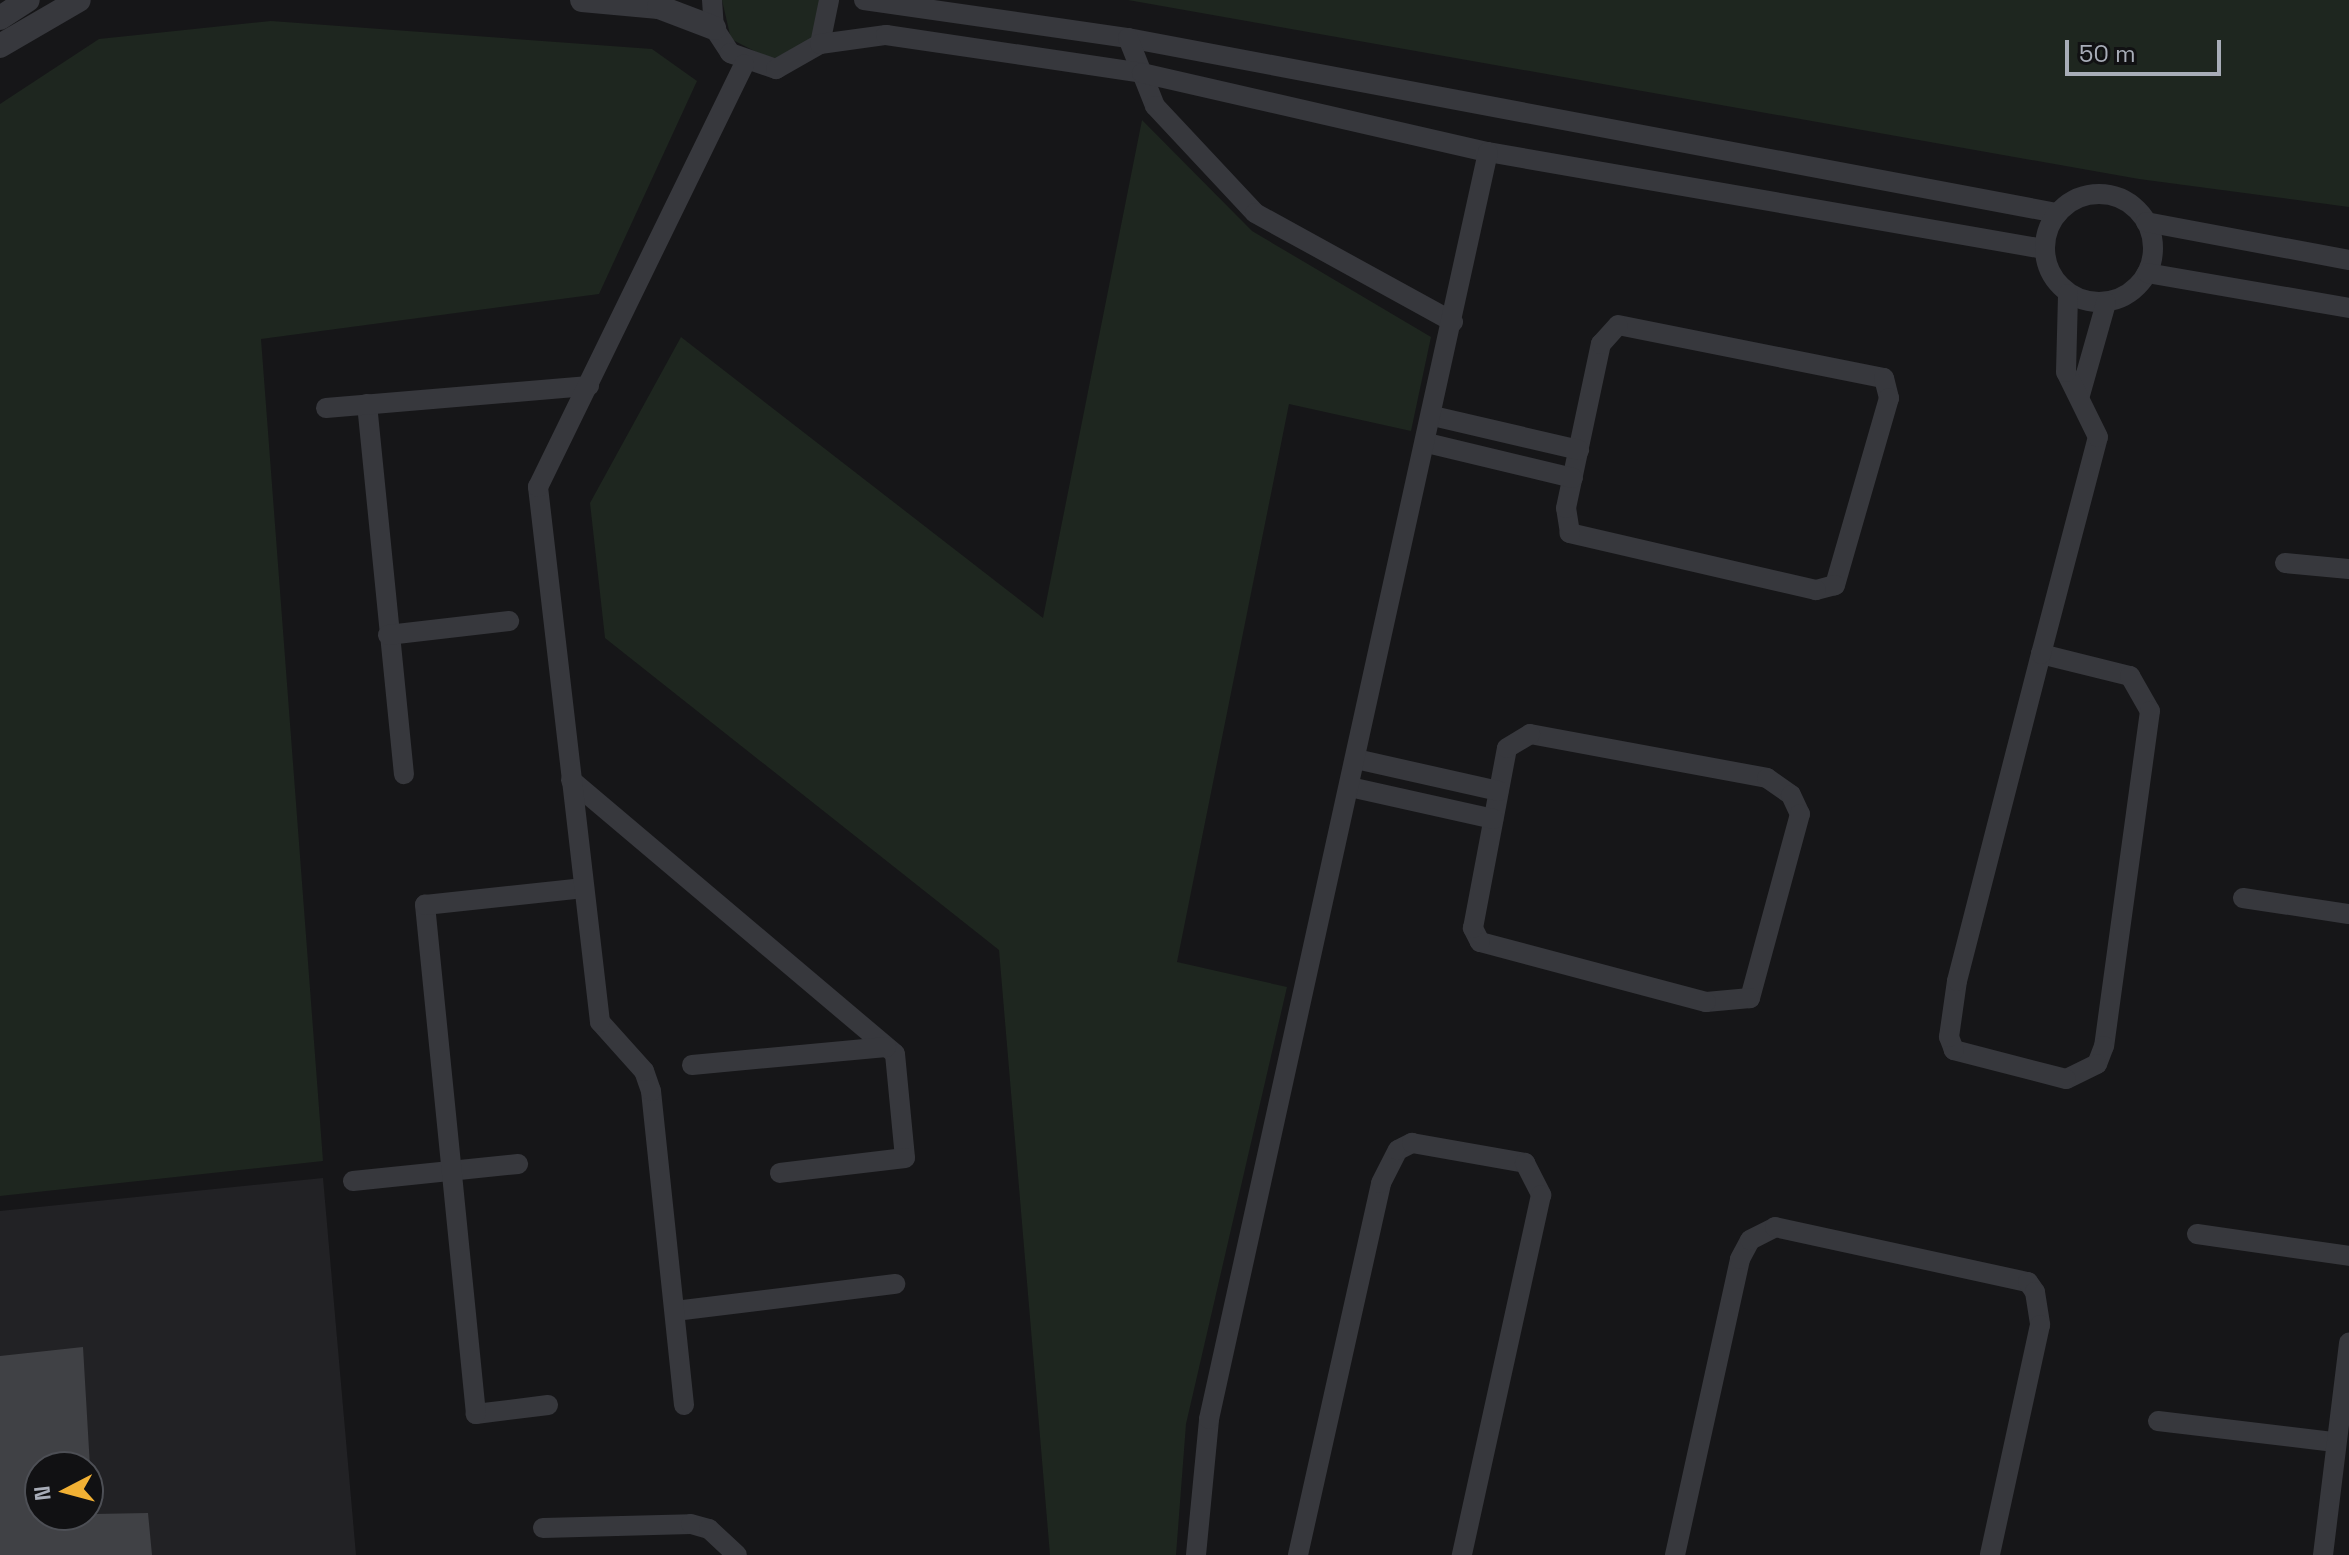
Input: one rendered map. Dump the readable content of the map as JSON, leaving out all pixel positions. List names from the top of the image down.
{
  "scale_bar": "50 m",
  "north": "left"
}
